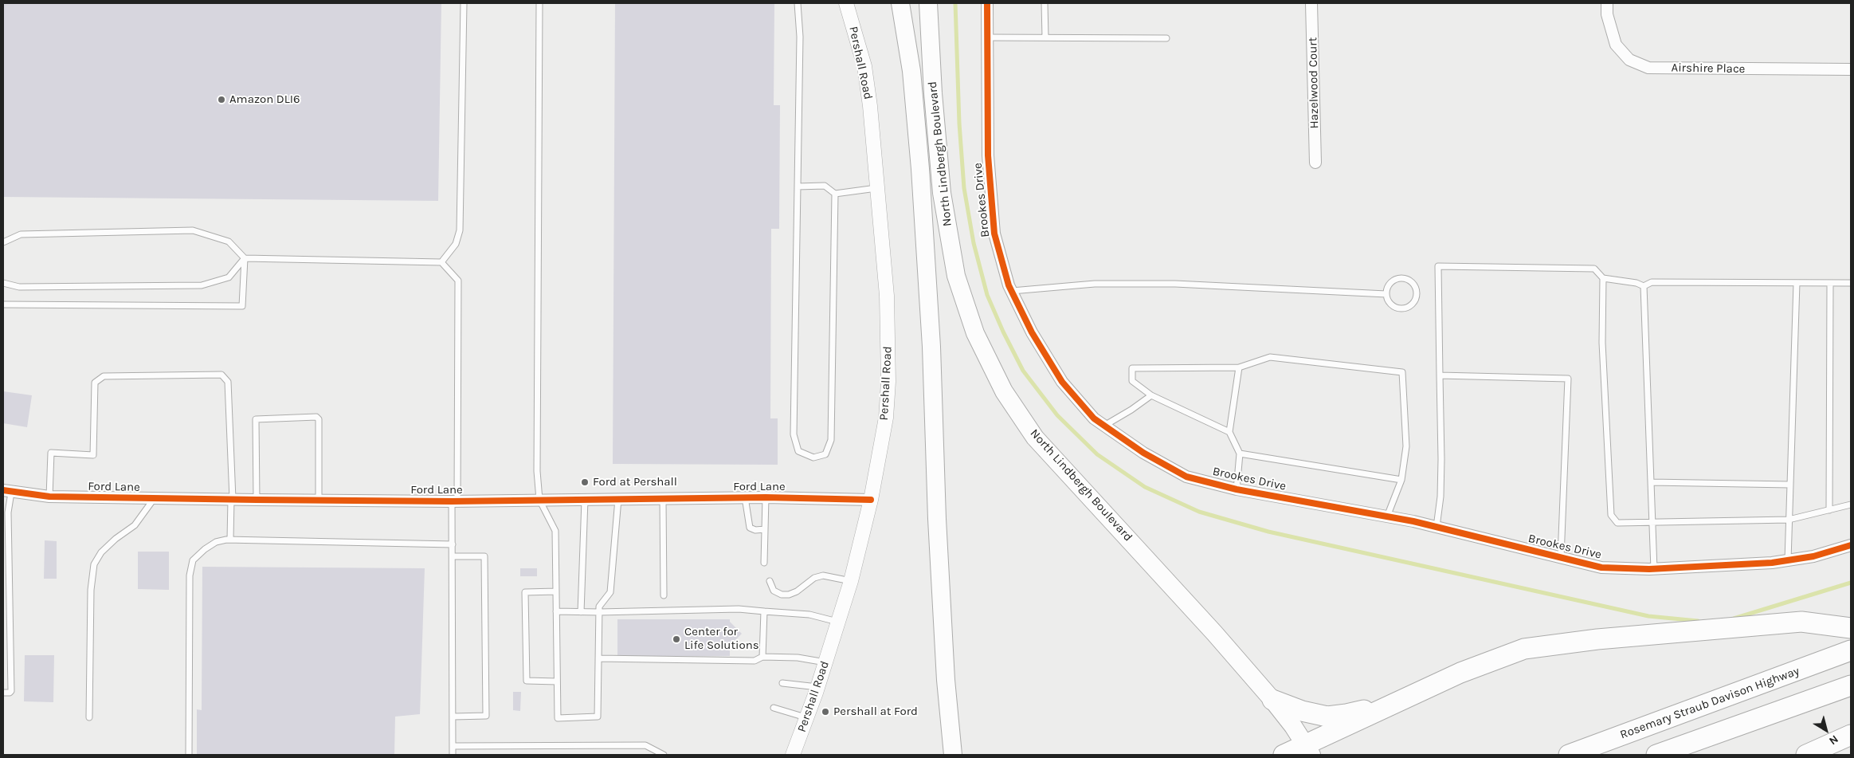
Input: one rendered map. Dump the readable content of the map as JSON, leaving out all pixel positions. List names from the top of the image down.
{
  "streets": {
    "highway": ["North Lindbergh Boulevard", "Rosemary Straub Davison Highway"],
    "street": [
      "Pershall Road",
      "Airshire Place",
      "Hazelwood Court",
      "Brookes Drive",
      "Ford Lane"
    ]
  },
  "crossings": [
    ["Pershall Road", "Ford Lane"]
  ],
  "places": [
    "Amazon DLI6",
    "Ford at Pershall",
    "Center for Life Solutions",
    "Pershall at Ford"
  ],
  "north": "bottom right"
}
